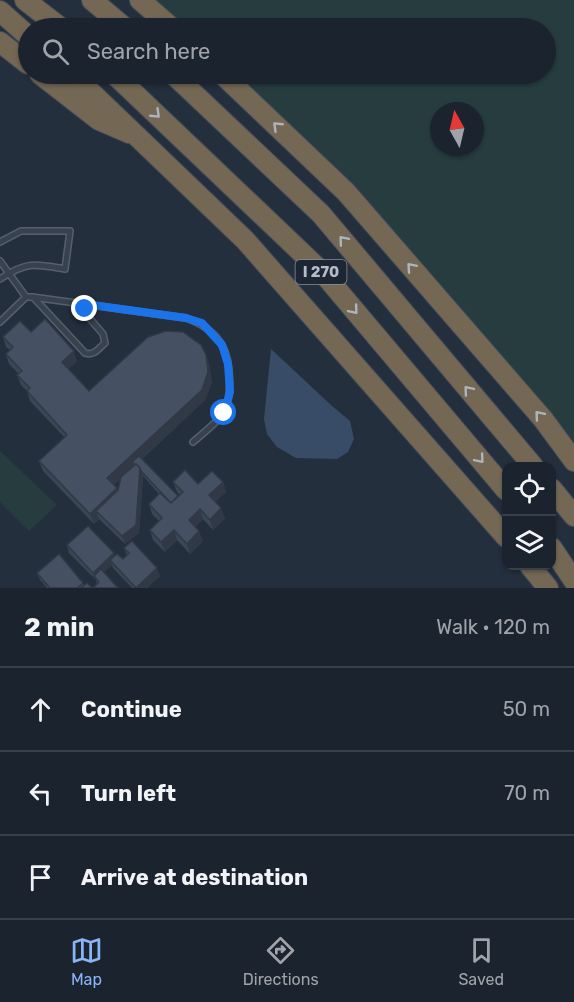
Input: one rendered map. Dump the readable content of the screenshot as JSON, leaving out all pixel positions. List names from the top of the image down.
{
  "streets": {
    "highway": ["I 270"]
  },
  "north": "top",
  "page": {
    "search": "Search here",
    "heading": ["2 min", "Walk · 120 m"],
    "list": [
      ["Continue", "50 m"],
      ["Turn left", "70 m"],
      "Arrive at destination"
    ],
    "nav": ["Map", "Directions", "Saved"]
  }
}
